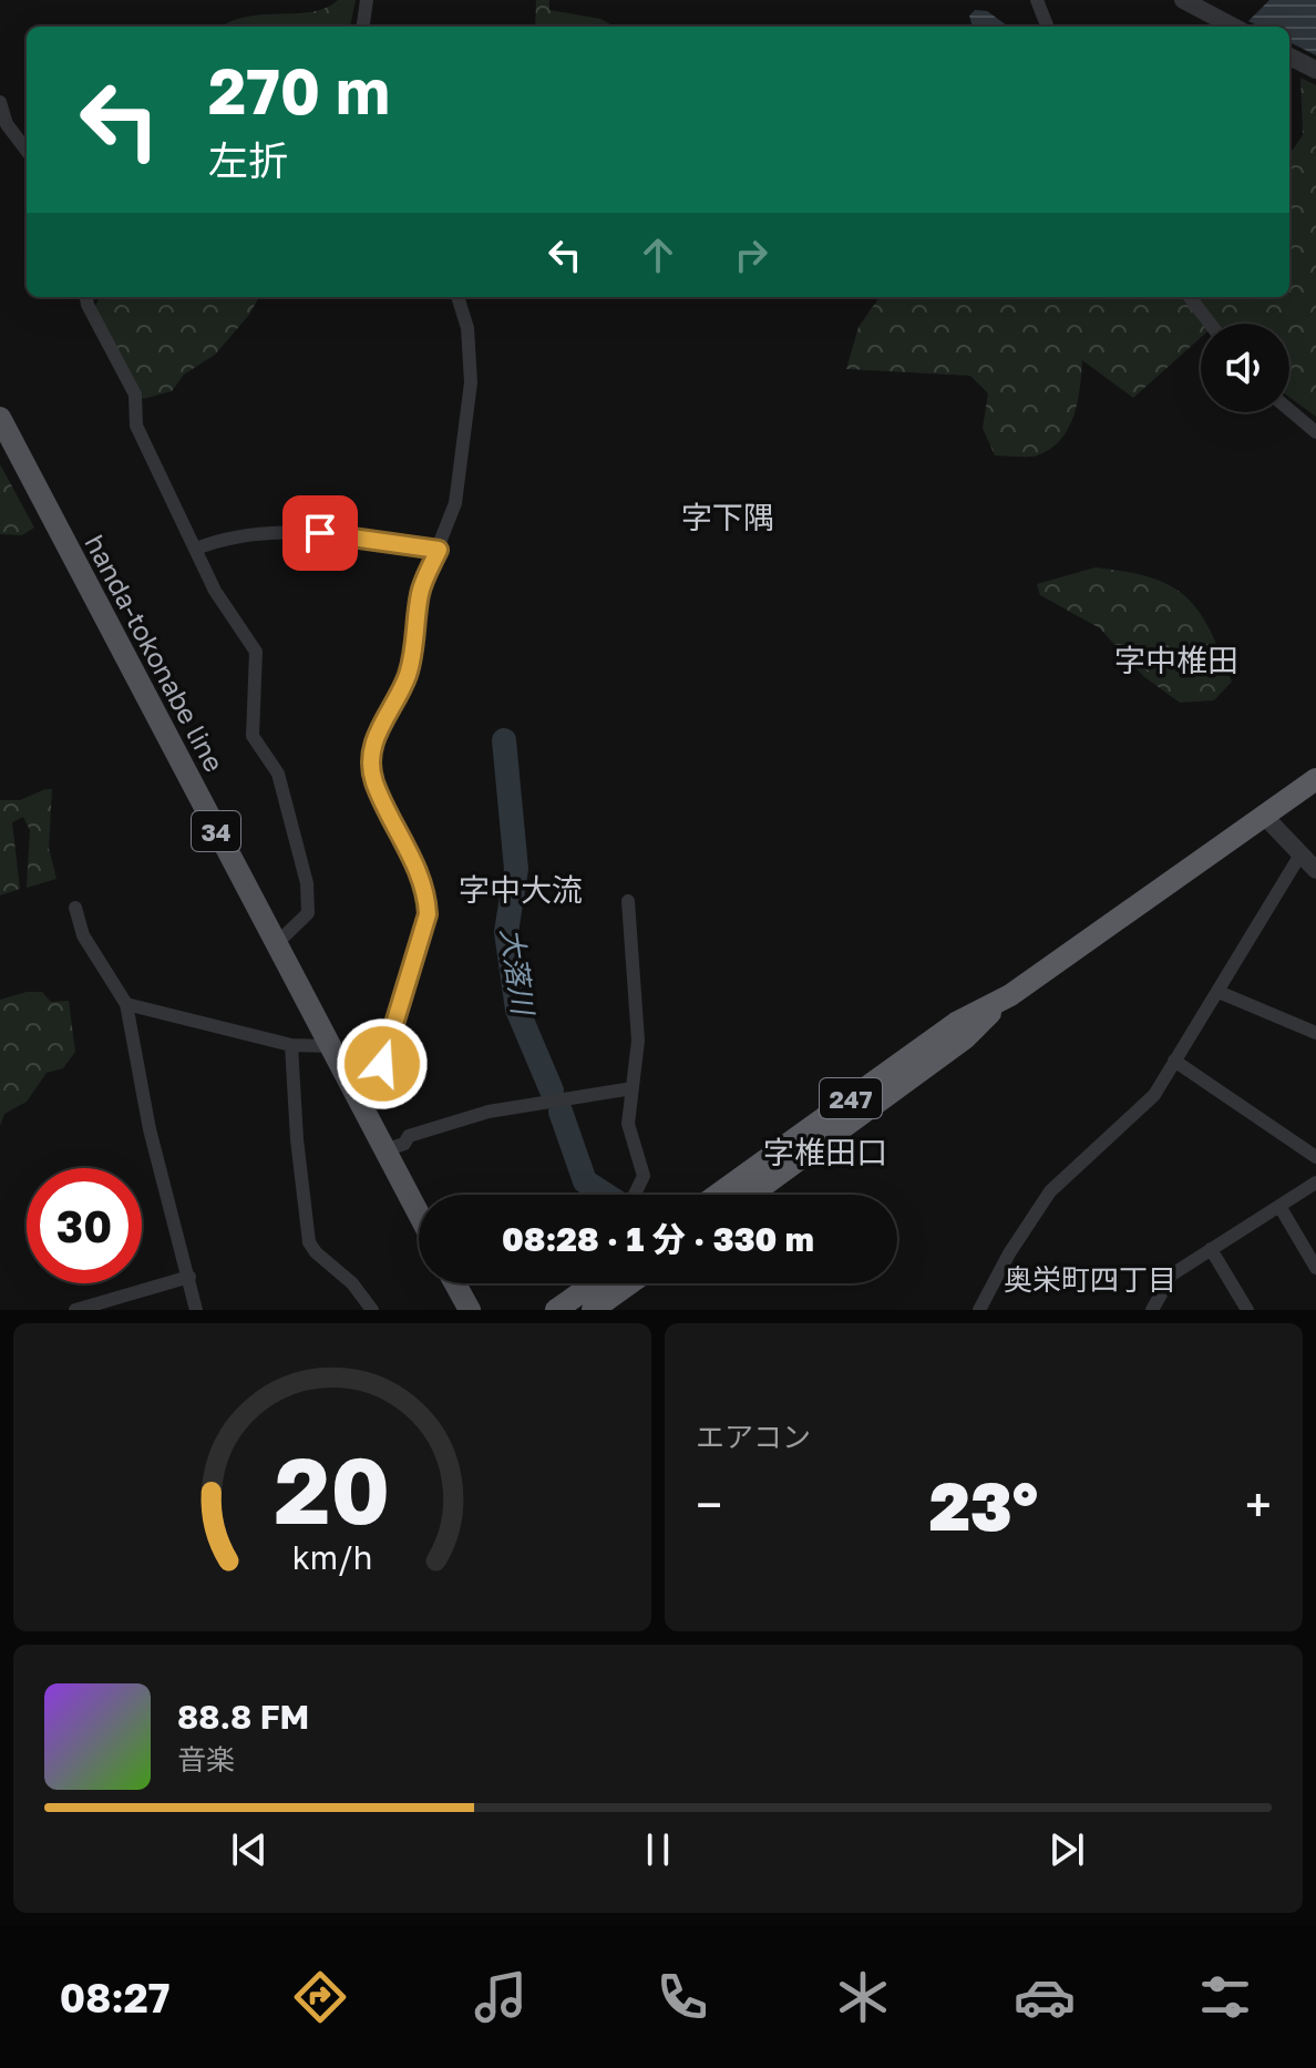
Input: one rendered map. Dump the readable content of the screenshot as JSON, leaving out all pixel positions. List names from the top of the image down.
{
  "streets": {
    "highway": ["247"],
    "main road": ["handa-tokonabe line", "34"]
  },
  "districts": [
    "字下隅",
    "字中椎田",
    "字中大流",
    "字椎田口",
    "奥栄町四丁目"
  ],
  "water": ["大落川"],
  "page": {
    "turn": ["270 m", "左折"],
    "limit": "30",
    "trip": "08:28 · 1 分 · 330 m",
    "tile": "エアコン",
    "heat": ["−", "23°", "+"],
    "song": ["88.8 FM", "音楽"],
    "tabs": "08:27",
    "gauge": ["20", "km/h"]
  }
}
